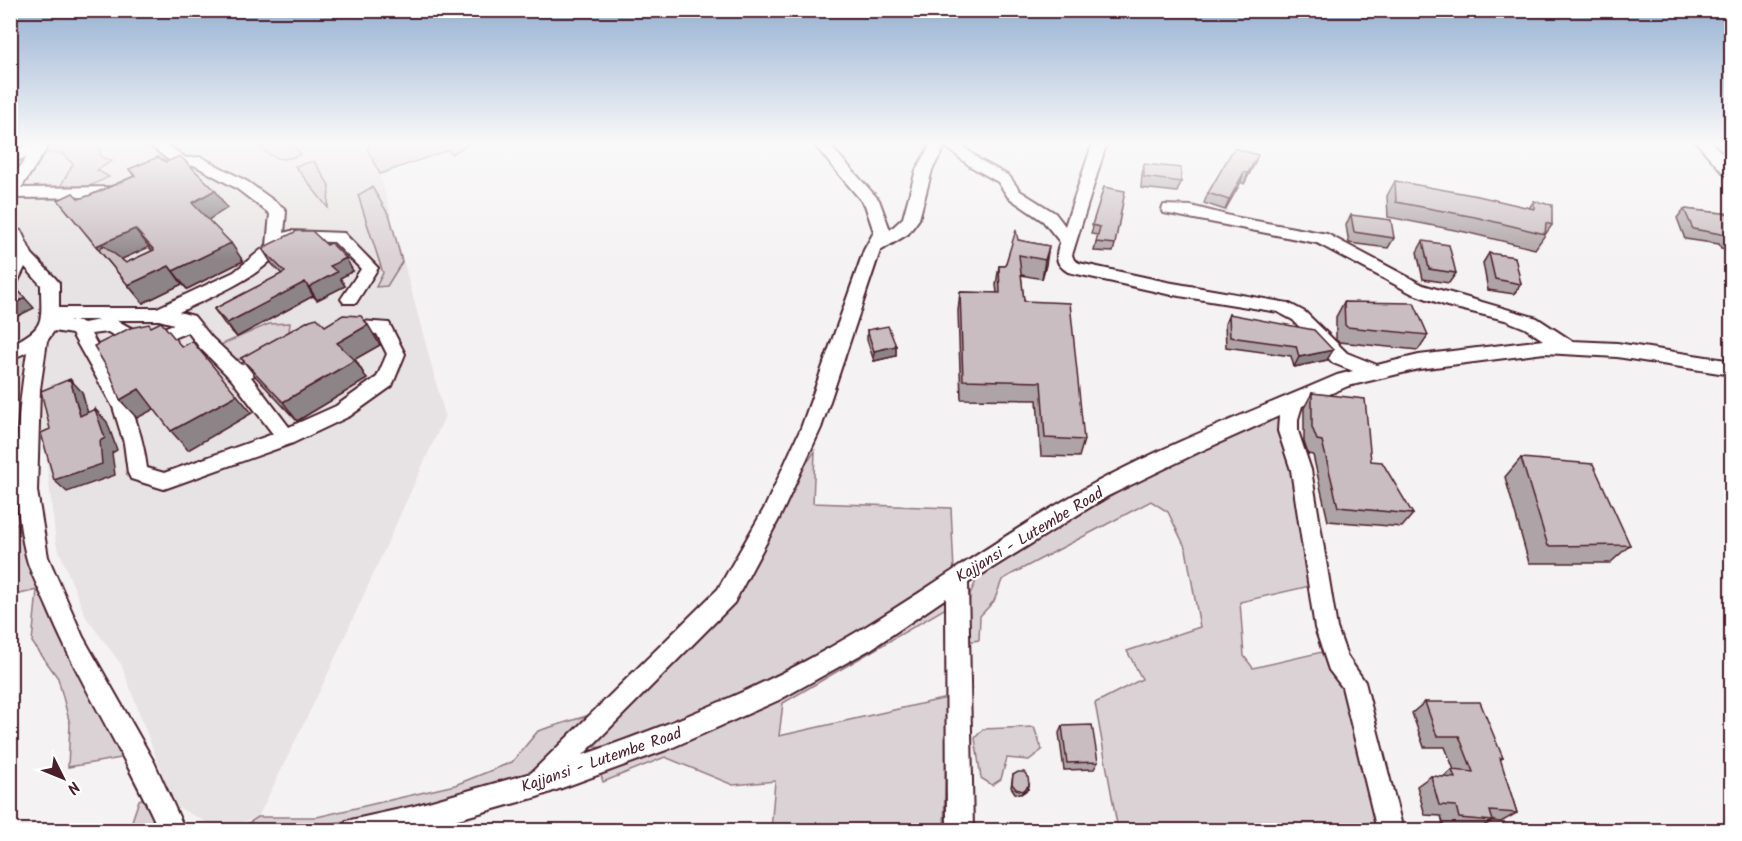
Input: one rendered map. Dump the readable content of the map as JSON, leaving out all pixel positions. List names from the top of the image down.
{
  "streets": {
    "street": ["Kajjansi - Lutembe Road"]
  },
  "north": "bottom right"
}
